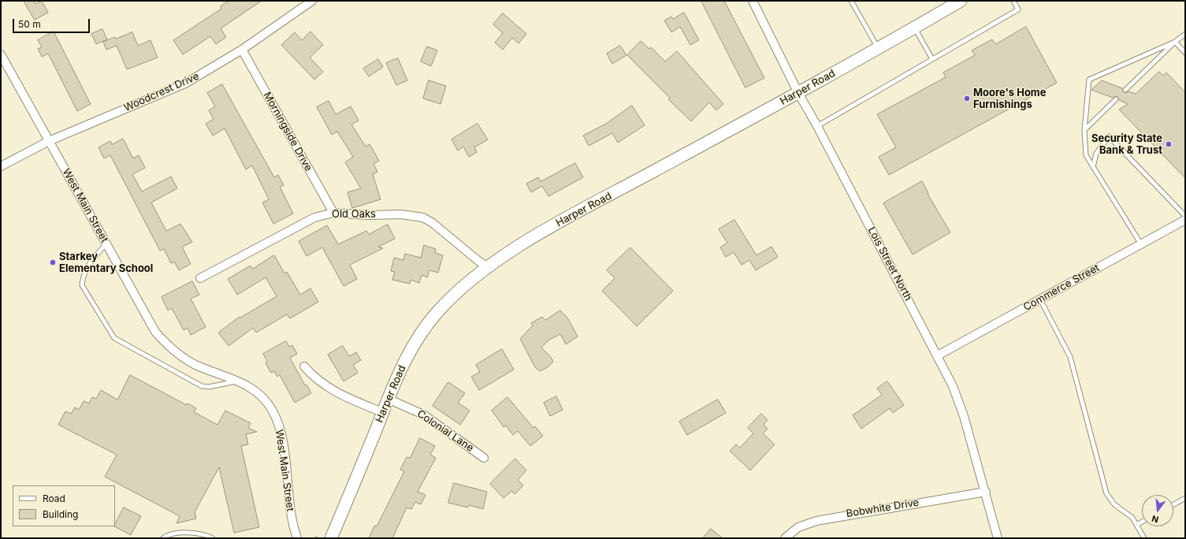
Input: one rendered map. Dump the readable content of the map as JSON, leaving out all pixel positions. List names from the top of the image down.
{
  "streets": {
    "main road": ["Harper Road"],
    "street": [
      "Woodcrest Drive",
      "Morningside Drive",
      "West Main Street",
      "Old Oaks",
      "Lois Street North",
      "Commerce Street",
      "Colonial Lane",
      "Bobwhite Drive"
    ]
  },
  "crossings": [
    ["Harper Road", "Old Oaks"],
    ["Harper Road", "Lois Street North"],
    ["Harper Road", "Colonial Lane"],
    ["Woodcrest Drive", "Morningside Drive"],
    ["Woodcrest Drive", "West Main Street"],
    ["Morningside Drive", "Old Oaks"],
    ["Lois Street North", "Commerce Street"],
    ["Lois Street North", "Bobwhite Drive"]
  ],
  "places": ["Moore's Home Furnishings", "Security State Bank & Trust", "Starkey Elementary School"],
  "legend": ["Road", "Building"],
  "scale_bar": "50 m",
  "north": "bottom"
}
